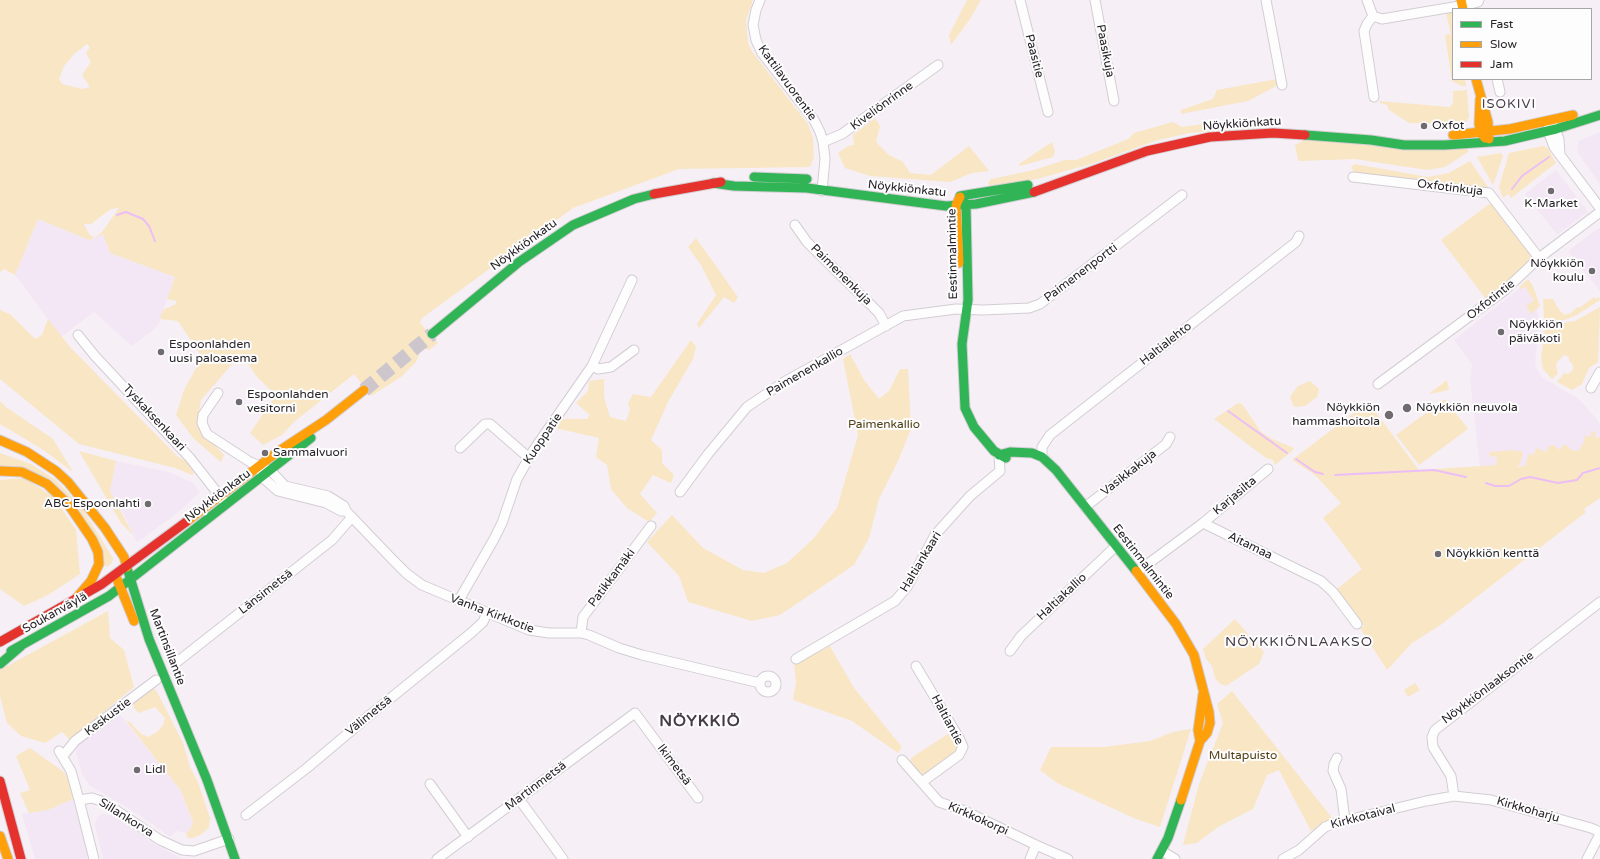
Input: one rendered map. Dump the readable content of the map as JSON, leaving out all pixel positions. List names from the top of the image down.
{
  "streets": {
    "main road": [
      "Nöykkiönkatu",
      "Eestinmalmintie",
      "Soukanväylä",
      "Martinsillantie"
    ],
    "street": [
      "Paasikuja",
      "Paasitie",
      "Kattilavuorentie",
      "Kiveliönrinne",
      "Oxfotinkuja",
      "Paimenenportti",
      "Paimenenkuja",
      "Oxfotintie",
      "Haltialehto",
      "Paimenenkallio",
      "Tyskaksenkaari",
      "Kuoppatie",
      "Vasikkakuja",
      "Karjasilta",
      "Aitamaa",
      "Haltiankaari",
      "Patikkamäki",
      "Länsimetsä",
      "Haltiakallio",
      "Vanha Kirkkotie",
      "Nöykkiönlaaksontie",
      "Välimetsä",
      "Keskustie",
      "Haltiantie",
      "Ikimetsä",
      "Martinmetsä",
      "Kirkkoharju",
      "Kirkkotaival",
      "Sillankorva",
      "Kirkkokorpi"
    ]
  },
  "crossings": [
    ["Kattilavuorentie", "Kiveliönrinne"],
    ["Kattilavuorentie", "Nöykkiönkatu"],
    ["Nöykkiönkatu", "Eestinmalmintie"],
    ["Nöykkiönkatu", "Tyskaksenkaari"],
    ["Nöykkiönkatu", "Soukanväylä"],
    ["Nöykkiönkatu", "Vanha Kirkkotie"],
    ["Nöykkiönkatu", "Martinsillantie"],
    ["Oxfotinkuja", "Oxfotintie"],
    ["Eestinmalmintie", "Paimenenportti"],
    ["Eestinmalmintie", "Haltialehto"],
    ["Eestinmalmintie", "Paimenenkallio"],
    ["Eestinmalmintie", "Vasikkakuja"],
    ["Eestinmalmintie", "Haltiankaari"],
    ["Eestinmalmintie", "Haltiakallio"],
    ["Paimenenportti", "Paimenenkallio"],
    ["Paimenenkuja", "Paimenenkallio"],
    ["Kuoppatie", "Vanha Kirkkotie"],
    ["Karjasilta", "Aitamaa"],
    ["Patikkamäki", "Vanha Kirkkotie"],
    ["Länsimetsä", "Vanha Kirkkotie"],
    ["Soukanväylä", "Martinsillantie"],
    ["Vanha Kirkkotie", "Välimetsä"],
    ["Martinsillantie", "Keskustie"],
    ["Martinsillantie", "Sillankorva"],
    ["Nöykkiönlaaksontie", "Kirkkoharju"],
    ["Nöykkiönlaaksontie", "Kirkkotaival"],
    ["Keskustie", "Sillankorva"],
    ["Haltiantie", "Kirkkokorpi"],
    ["Ikimetsä", "Martinmetsä"],
    ["Kirkkoharju", "Kirkkotaival"]
  ],
  "districts": ["ISOKIVI", "NÖYKKIÖNLAAKSO", "NÖYKKIÖ"],
  "parks": ["Paimenkallio", "Multapuisto"],
  "places": [
    "Oxfot",
    "K-Market",
    "Nöykkiön koulu",
    "Nöykkiön päiväkoti",
    "Espoonlahden uusi paloasema",
    "Espoonlahden vesitorni",
    "Nöykkiön neuvola",
    "Nöykkiön hammashoitola",
    "Sammalvuori",
    "ABC Espoonlahti",
    "Nöykkiön kenttä",
    "Lidl"
  ],
  "legend": ["Fast", "Slow", "Jam"]
}
